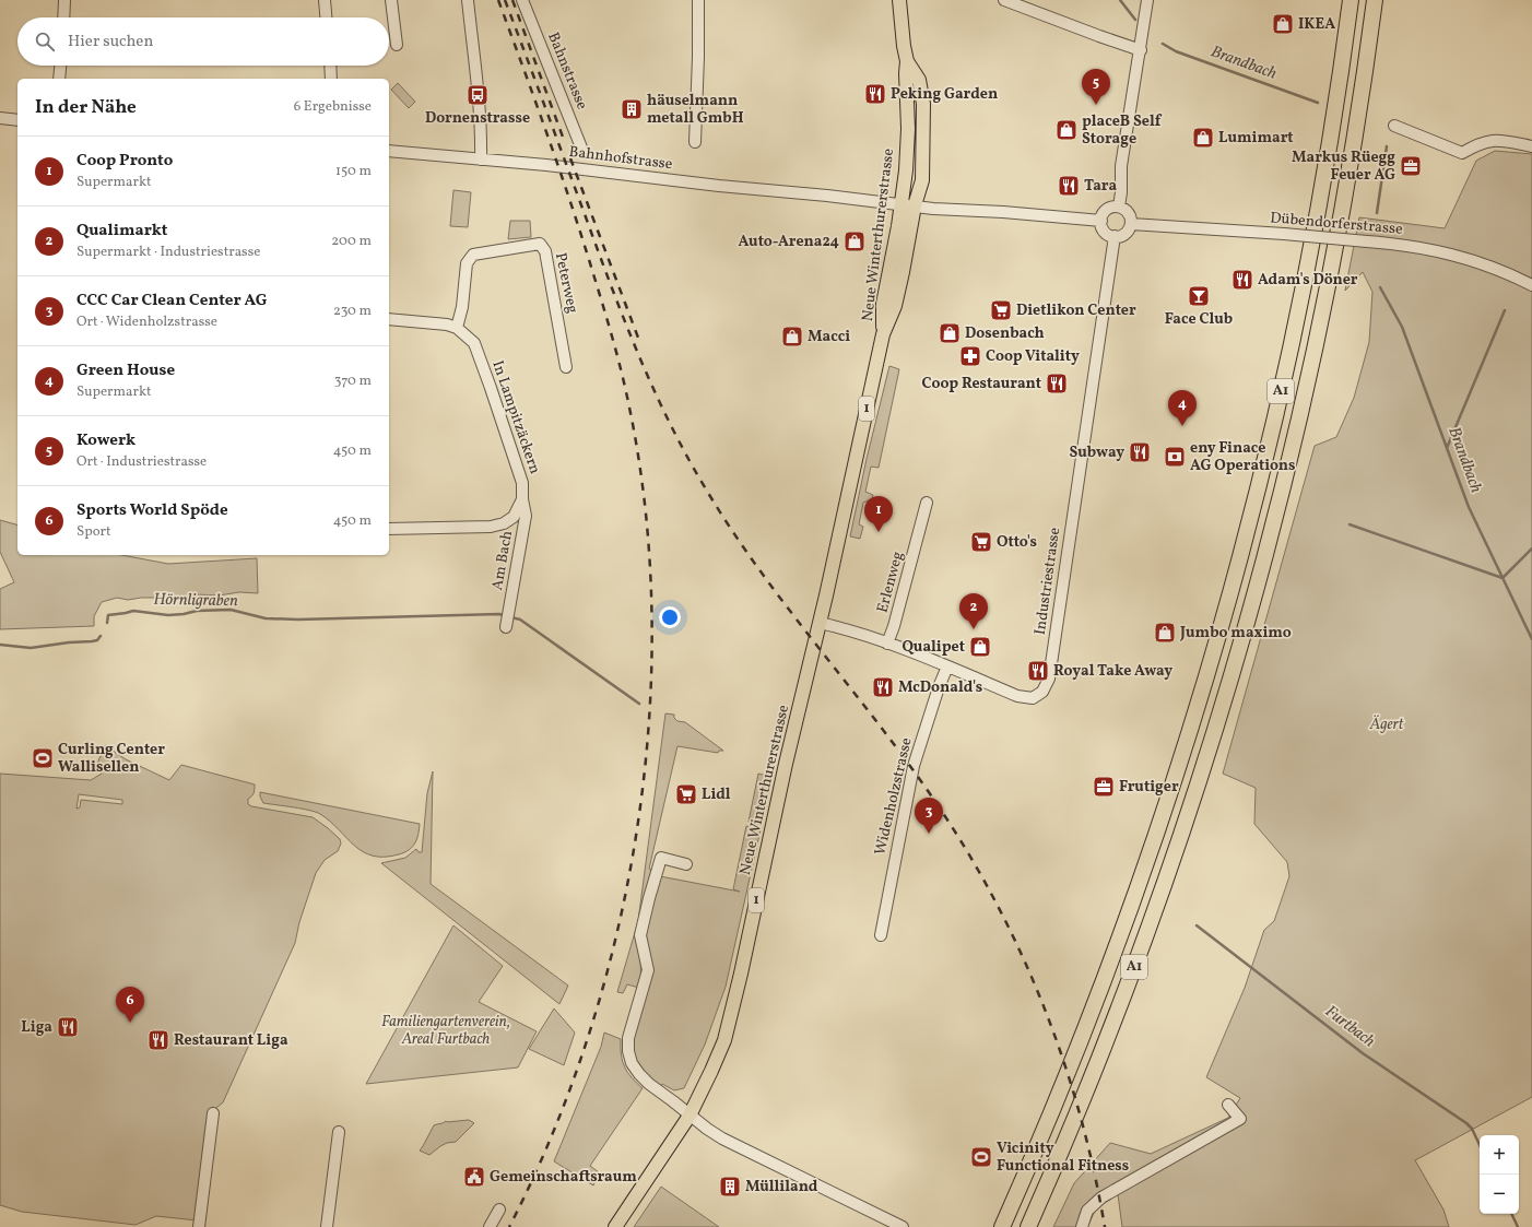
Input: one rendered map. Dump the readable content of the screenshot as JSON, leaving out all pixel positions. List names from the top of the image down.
{
  "streets": {
    "highway": ["A1"],
    "main road": ["Neue Winterthurerstrasse", "1"],
    "street": [
      "Bahnstrasse",
      "Bahnhofstrasse",
      "Dübendorferstrasse",
      "Peterweg",
      "In Lampitzäckern",
      "Am Bach",
      "Industriestrasse",
      "Erlenweg",
      "Widenholzstrasse"
    ]
  },
  "crossings": [
    ["Bahnhofstrasse", "Neue Winterthurerstrasse"],
    ["Dübendorferstrasse", "Industriestrasse"],
    ["Neue Winterthurerstrasse", "Industriestrasse"],
    ["Peterweg", "In Lampitzäckern"],
    ["In Lampitzäckern", "Am Bach"],
    ["Industriestrasse", "Erlenweg"],
    ["Industriestrasse", "Widenholzstrasse"]
  ],
  "water": ["Brandbach", "Hörnligraben", "Furtbach"],
  "parks": ["Ägert", "Familiengartenverein, Areal Furtbach"],
  "places": {
    "shop": [
      "IKEA",
      "placeB Self Storage",
      "Lumimart",
      "Auto-Arena24",
      "Dosenbach",
      "Macci",
      "Jumbo maximo",
      "Qualipet"
    ],
    "restaurant": [
      "Peking Garden",
      "Tara",
      "Adam's Döner",
      "Coop Restaurant",
      "Subway",
      "Royal Take Away",
      "McDonald's",
      "Liga",
      "Restaurant Liga"
    ],
    "bus stop": ["Dornenstrasse"],
    "building": ["häuselmann metall GmbH", "Mülliland"],
    "office": ["Markus Rüegg Feuer AG", "Frutiger"],
    "bar": ["Face Club"],
    "supermarket": ["Dietlikon Center", "Otto's", "Lidl"],
    "pharmacy": ["Coop Vitality"],
    "bank": ["eny Finace AG Operations"],
    "sports": ["Curling Center Wallisellen", "Vicinity Functional Fitness"],
    "public building": ["Gemeinschaftsraum"]
  },
  "page": {
    "search": "Hier suchen",
    "pins": [
      "5",
      "4",
      "1",
      "2",
      "3",
      "6"
    ],
    "heading": ["In der Nähe", "6 Ergebnisse"],
    "list": [
      {
        "mark": "1",
        "name": "Coop Pronto",
        "note": "Supermarkt",
        "value": "150 m"
      },
      {
        "mark": "2",
        "name": "Qualimarkt",
        "note": "Supermarkt · Industriestrasse",
        "value": "200 m"
      },
      {
        "mark": "3",
        "name": "CCC Car Clean Center AG",
        "note": "Ort · Widenholzstrasse",
        "value": "230 m"
      },
      {
        "mark": "4",
        "name": "Green House",
        "note": "Supermarkt",
        "value": "370 m"
      },
      {
        "mark": "5",
        "name": "Kowerk",
        "note": "Ort · Industriestrasse",
        "value": "450 m"
      },
      {
        "mark": "6",
        "name": "Sports World Spöde",
        "note": "Sport",
        "value": "450 m"
      }
    ],
    "map_buttons": ["+", "−"]
  }
}
